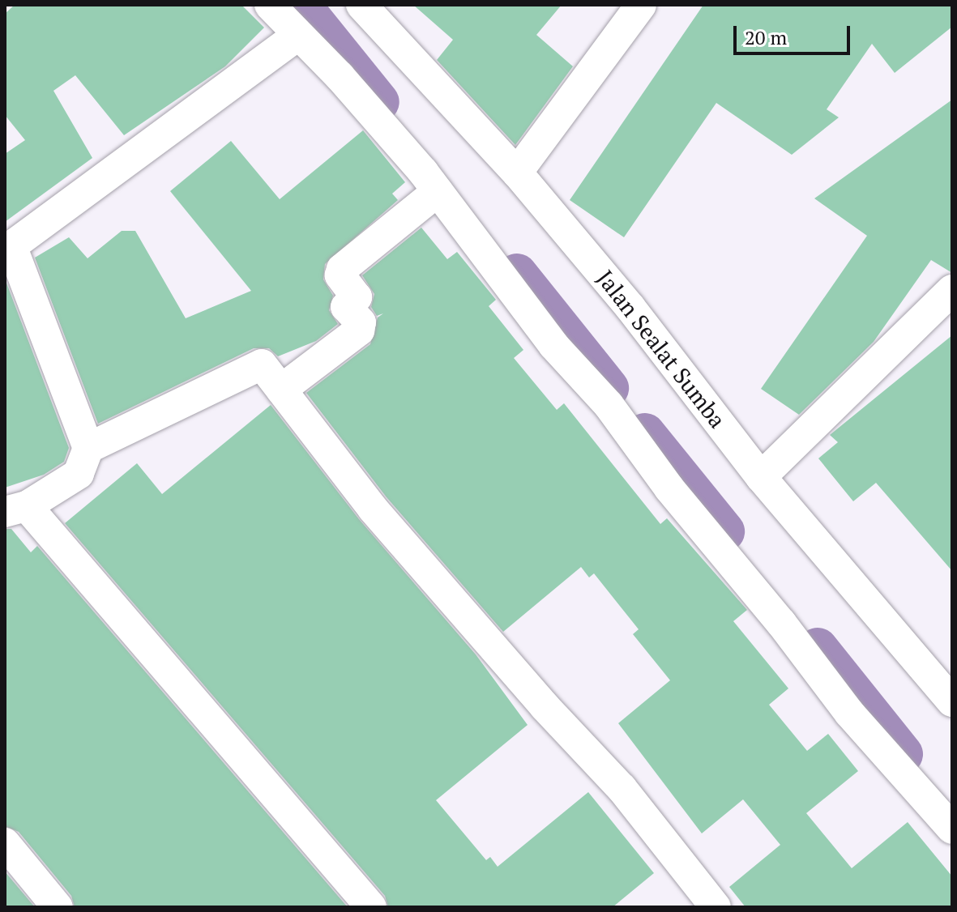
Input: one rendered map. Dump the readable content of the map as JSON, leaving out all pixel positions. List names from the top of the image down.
{
  "streets": {
    "street": ["Jalan Sealat Sumba"]
  },
  "scale_bar": "20 m"
}
